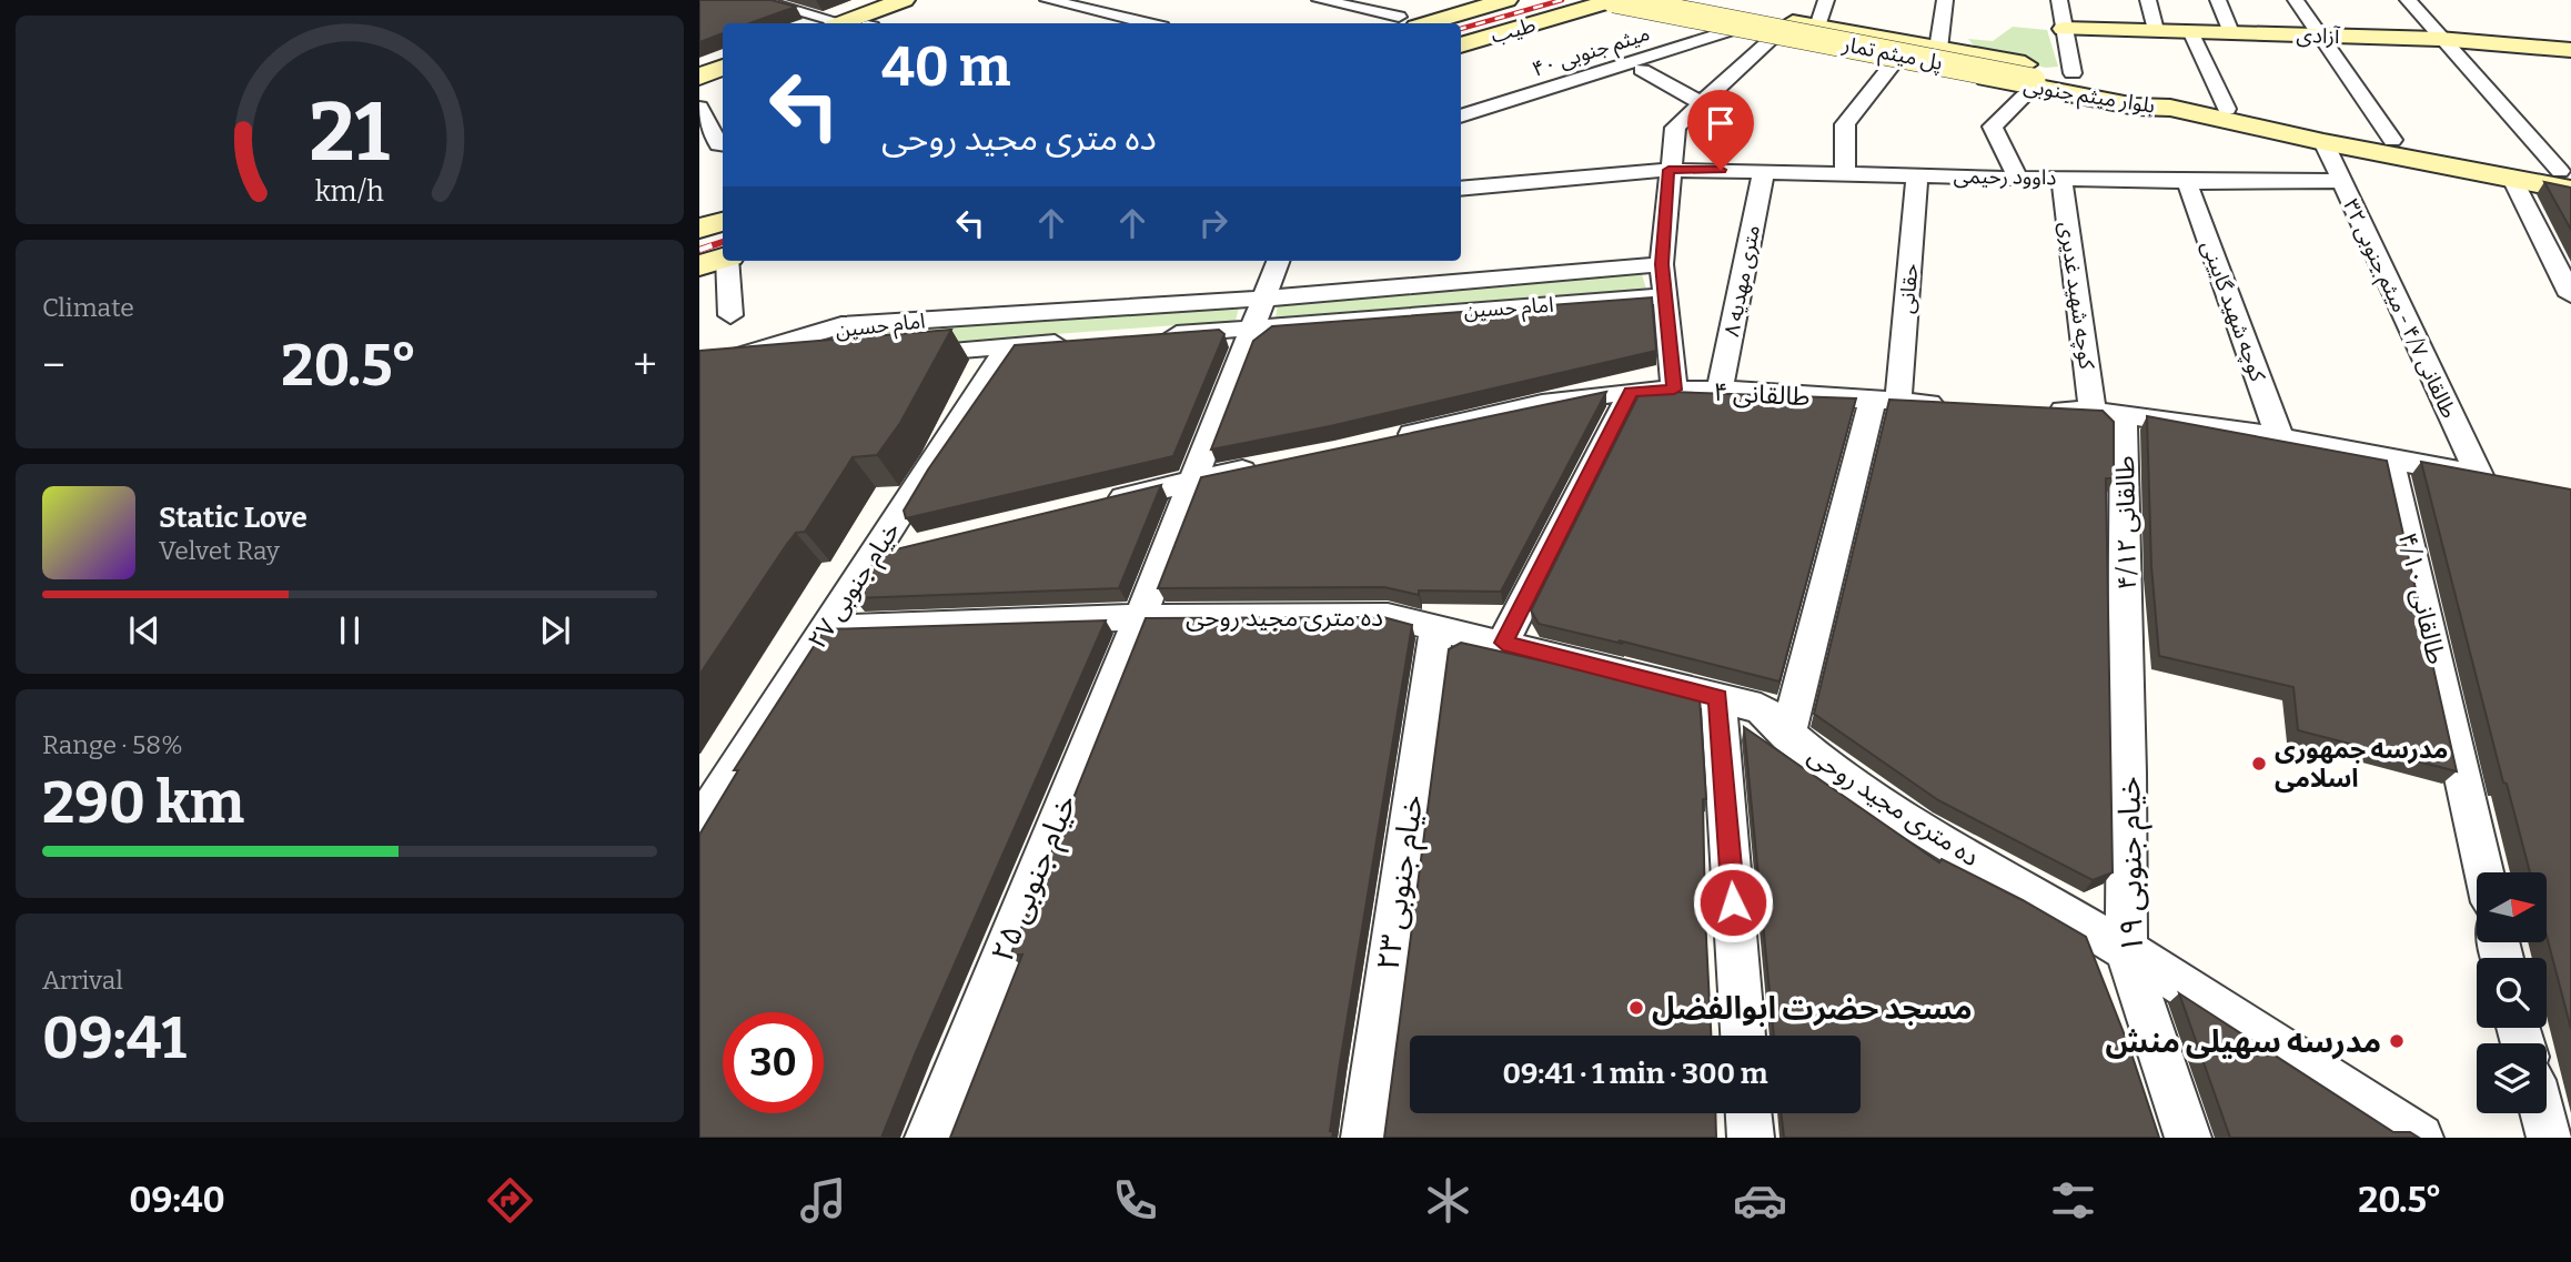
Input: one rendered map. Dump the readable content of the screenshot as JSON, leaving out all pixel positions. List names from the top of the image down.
{
  "streets": {
    "main road": [
      "طیب",
      "آزادی",
      "پل میثم تمار",
      "بلوار میثم جنوبی"
    ],
    "street": [
      "میثم جنوبی ۴۰",
      "داوود رحیمی",
      "۸ متری مهدیه",
      "حقانی",
      "کوچه شهید غدیری",
      "امام حسین",
      "طالقانی ۴/۷ - میثم جنوبی ۳۲",
      "کوچه شهید گایینی",
      "طالقانی ۴",
      "طالقانی ۴/۱۲",
      "خیام جنوبی ۲۷",
      "طالقانی ۴/۱۰",
      "ده متری مجید روحی",
      "خیام جنوبی ۱۹",
      "خیام جنوبی ۲۵",
      "خیام جنوبی ۲۳"
    ]
  },
  "crossings": [
    ["طیب", "پل میثم تمار"],
    ["طیب", "بلوار میثم جنوبی"],
    ["میثم جنوبی ۴۰", "بلوار میثم جنوبی"],
    ["پل میثم تمار", "بلوار میثم جنوبی"],
    ["بلوار میثم جنوبی", "طالقانی ۴/۷ - میثم جنوبی ۳۲"],
    ["داوود رحیمی", "۸ متری مهدیه"],
    ["داوود رحیمی", "حقانی"],
    ["داوود رحیمی", "کوچه شهید غدیری"],
    ["داوود رحیمی", "طالقانی ۴/۷ - میثم جنوبی ۳۲"],
    ["داوود رحیمی", "کوچه شهید گایینی"],
    ["۸ متری مهدیه", "طالقانی ۴"],
    ["حقانی", "طالقانی ۴"],
    ["حقانی", "ده متری مجید روحی"],
    ["امام حسین", "خیام جنوبی ۲۷"],
    ["امام حسین", "خیام جنوبی ۲۵"],
    ["طالقانی ۴/۱۲", "خیام جنوبی ۱۹"],
    ["خیام جنوبی ۲۷", "ده متری مجید روحی"],
    ["ده متری مجید روحی", "خیام جنوبی ۱۹"],
    ["ده متری مجید روحی", "خیام جنوبی ۲۵"],
    ["ده متری مجید روحی", "خیام جنوبی ۲۳"]
  ],
  "places": ["مدرسه جمهوری اسلامی", "مسجد حضرت ابوالفضل", "مدرسه سهیلی منش"],
  "north": "right",
  "page": {
    "turn": ["40 m", "ده متری مجید روحی"],
    "tile": [
      "Climate",
      ["Range · 58%", "290 km"],
      ["Arrival", "09:41"]
    ],
    "heat": ["−", "20.5°", "+"],
    "song": ["Static Love", "Velvet Ray"],
    "limit": "30",
    "trip": "09:41 · 1 min · 300 m",
    "tabs": ["09:40", "20.5°"],
    "gauge": ["21", "km/h"]
  }
}
